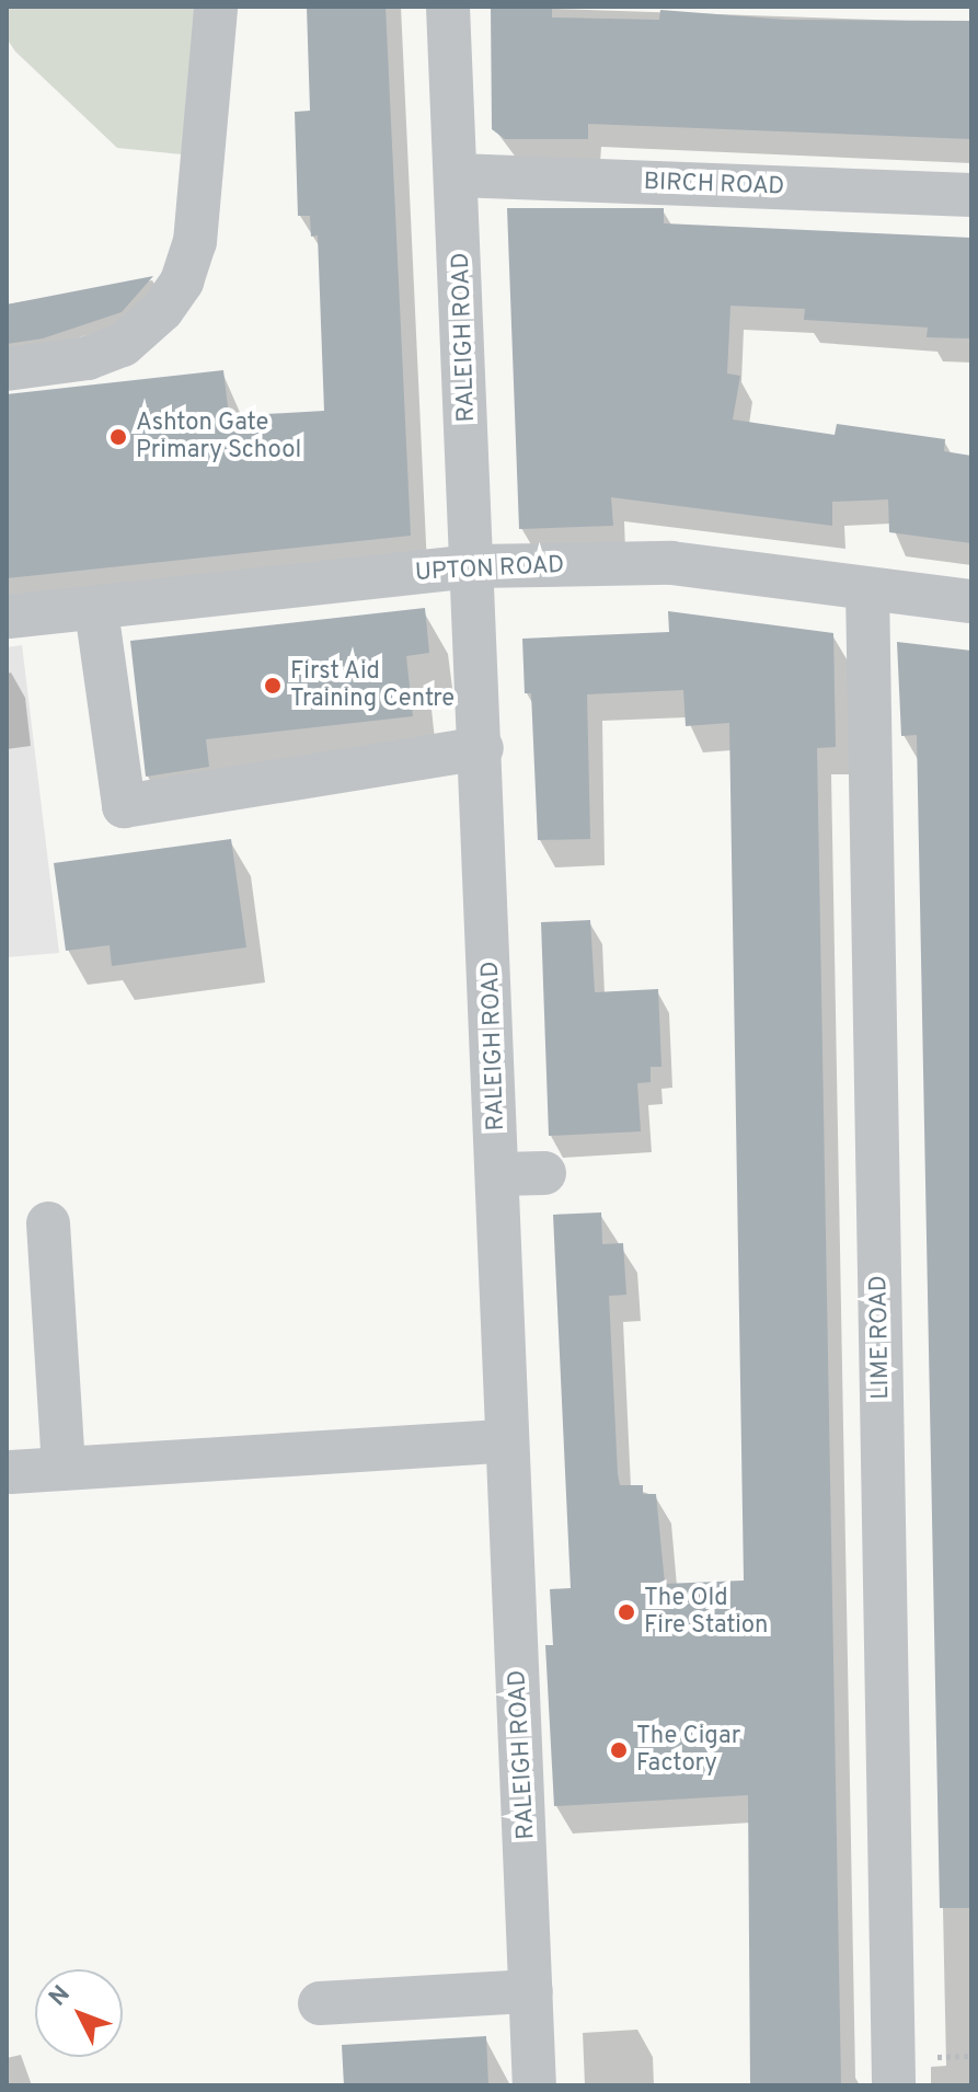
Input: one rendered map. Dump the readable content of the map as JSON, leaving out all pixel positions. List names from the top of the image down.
{
  "streets": {
    "street": [
      "BIRCH ROAD",
      "RALEIGH ROAD",
      "UPTON ROAD",
      "LIME ROAD"
    ]
  },
  "crossings": [
    ["BIRCH ROAD", "RALEIGH ROAD"],
    ["RALEIGH ROAD", "UPTON ROAD"],
    ["UPTON ROAD", "LIME ROAD"]
  ],
  "places": [
    "Ashton Gate Primary School",
    "First Aid Training Centre",
    "The Old Fire Station",
    "The Cigar Factory"
  ],
  "north": "top left"
}
